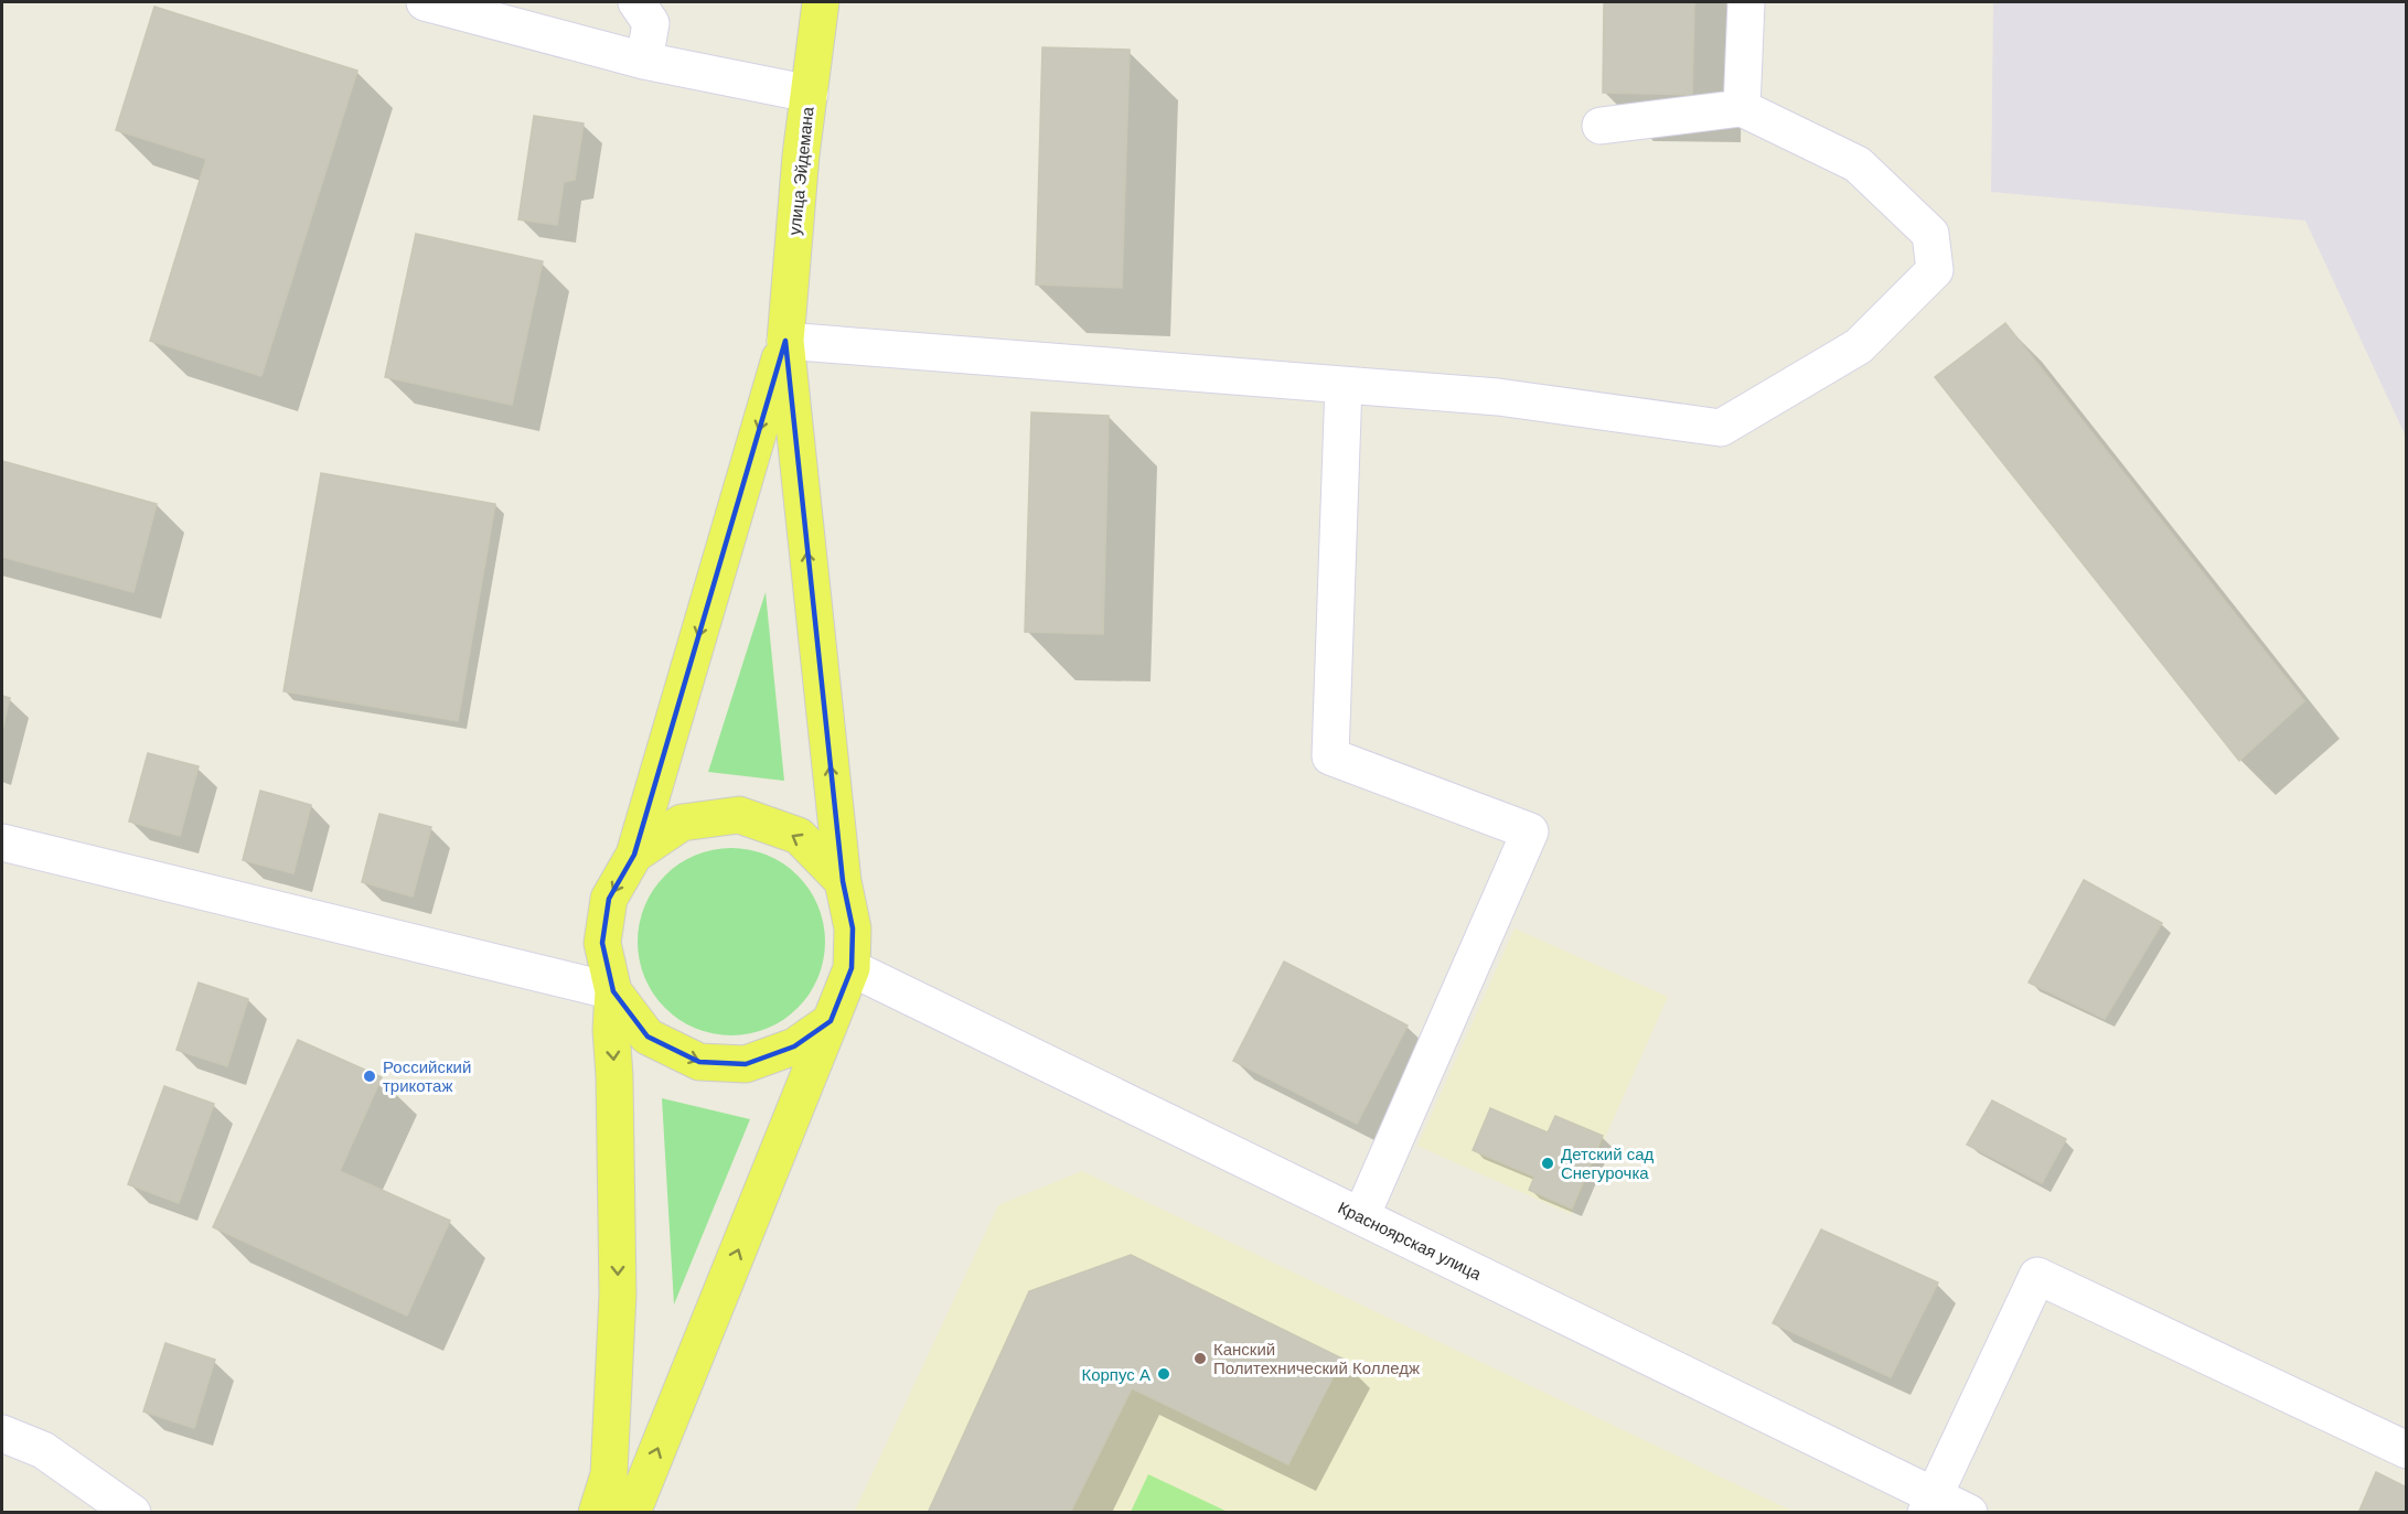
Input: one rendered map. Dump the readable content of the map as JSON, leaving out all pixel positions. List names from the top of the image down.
{
  "streets": {
    "main road": ["улица Эйдемана"],
    "street": ["Красноярская улица"]
  },
  "places": [
    "Российский трикотаж",
    "Детский сад Снегурочка",
    "Канский Политехнический Колледж",
    "Корпус А"
  ]
}
